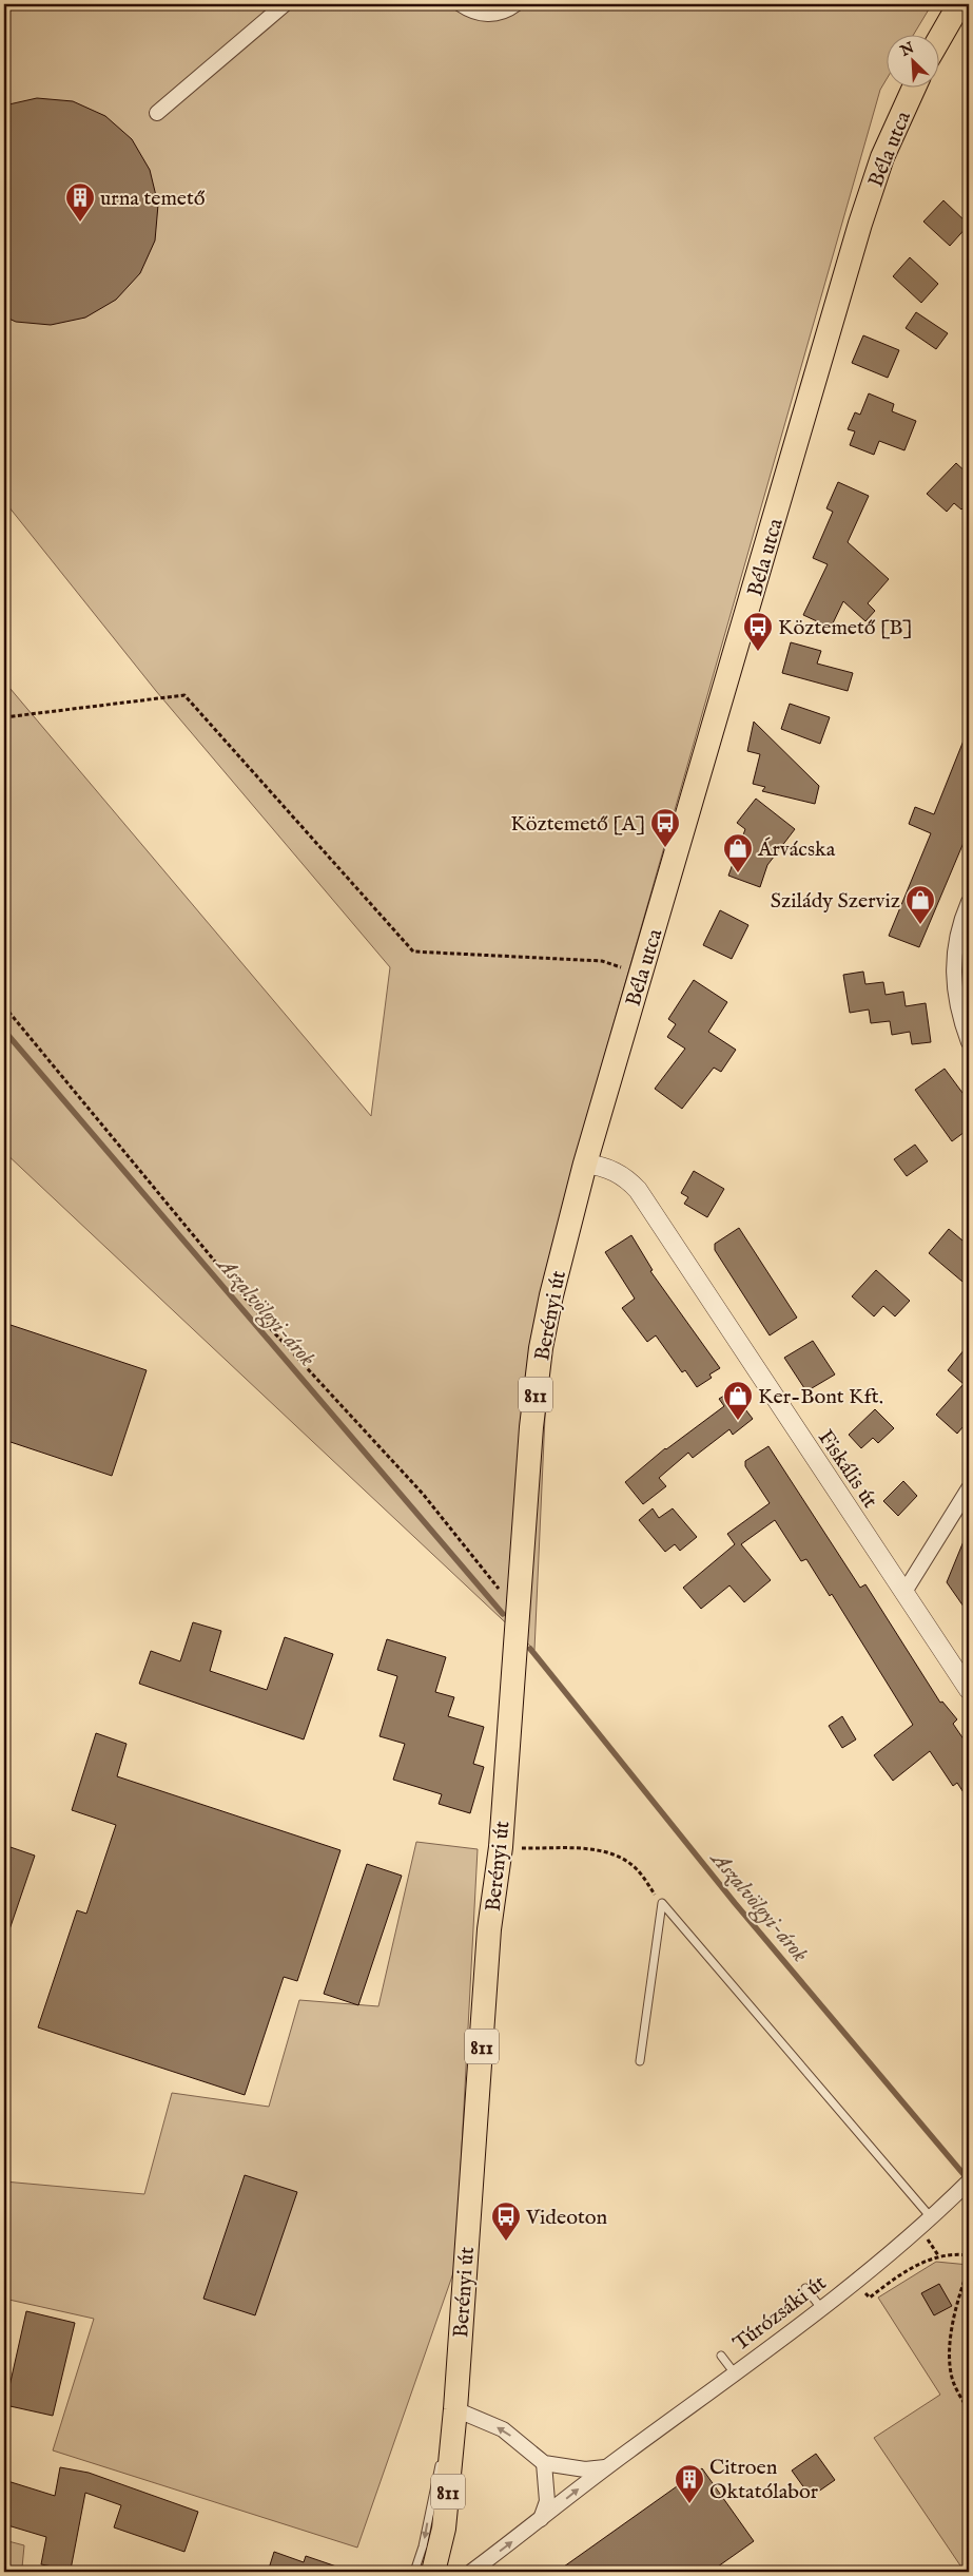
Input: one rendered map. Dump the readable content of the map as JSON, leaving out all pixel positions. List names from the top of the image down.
{
  "streets": {
    "main road": ["Béla utca", "Berényi út", "811"],
    "street": ["Fiskális út", "Túrózsáki út"]
  },
  "crossings": [
    ["Béla utca", "Berényi út"],
    ["Béla utca", "Fiskális út"],
    ["Berényi út", "Fiskális út"]
  ],
  "water": ["Aszalvölgyi-árok"],
  "places": {
    "building": ["urna temető", "Citroen Oktatólabor"],
    "bus stop": ["Köztemető [B]", "Köztemető [A]", "Videoton"],
    "shop": ["Árvácska", "Szilády Szerviz", "Ker-Bont Kft."]
  },
  "north": "top left"
}
